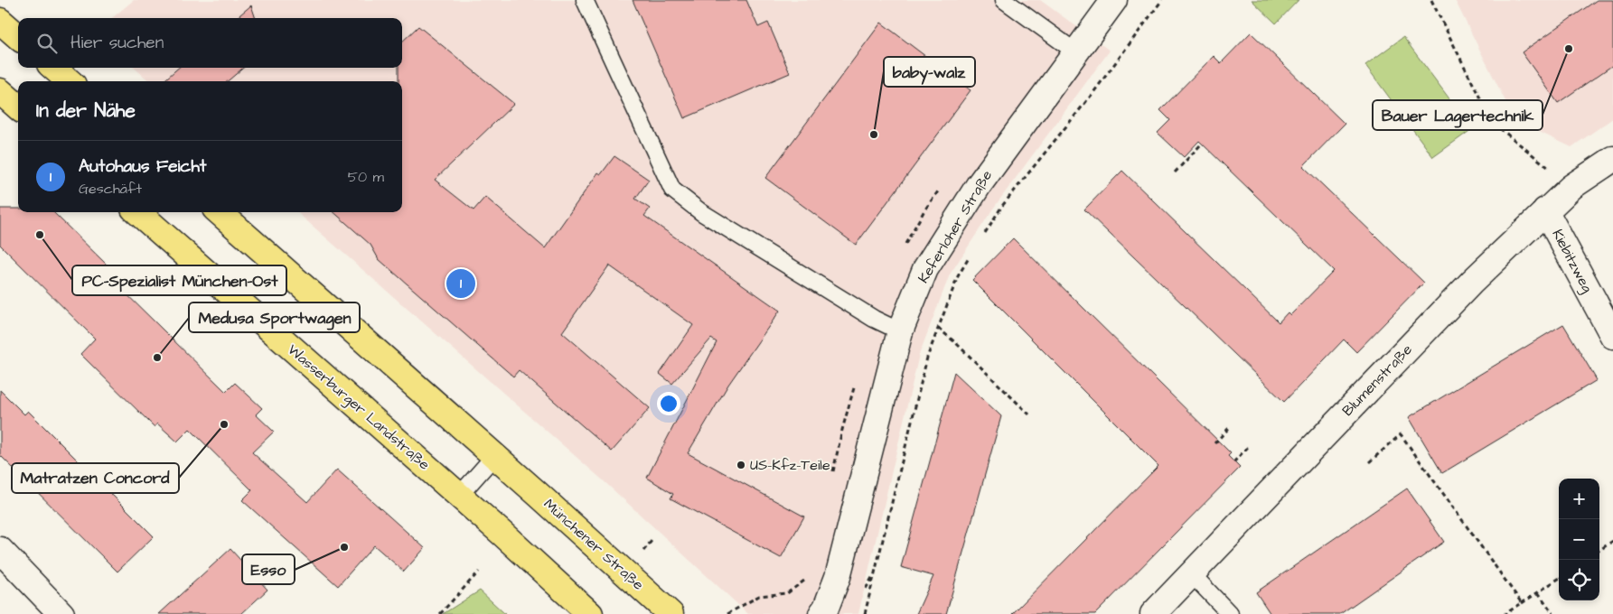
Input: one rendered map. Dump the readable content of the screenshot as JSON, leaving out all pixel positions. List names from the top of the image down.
{
  "streets": {
    "main road": ["Wasserburger Landstraße", "Münchener Straße"],
    "street": ["Keferloher Straße", "Kiebitzweg", "Blumenstraße"]
  },
  "crossings": [
    ["Kiebitzweg", "Blumenstraße"]
  ],
  "places": [
    "Bauer Lagertechnik",
    "baby-walz",
    "PC-Spezialist München-Ost",
    "Medusa Sportwagen",
    "Matratzen Concord",
    "US-Kfz-Teile",
    "Esso"
  ],
  "page": {
    "search": "Hier suchen",
    "heading": "In der Nähe",
    "list": [
      {
        "mark": "1",
        "name": "Autohaus Feicht",
        "note": "Geschäft",
        "value": "50 m"
      }
    ],
    "pins": "1",
    "map_buttons": ["+", "−"]
  }
}
